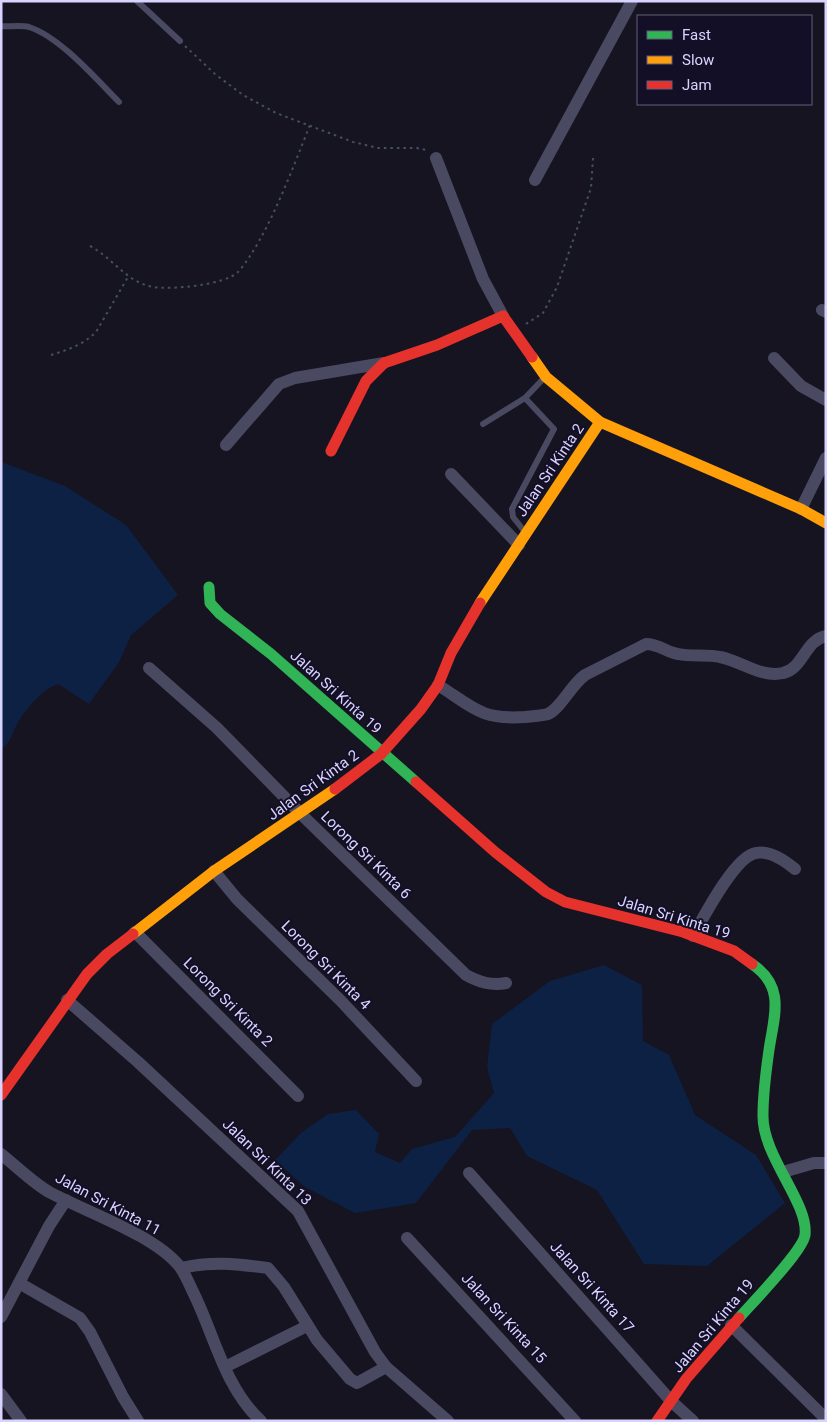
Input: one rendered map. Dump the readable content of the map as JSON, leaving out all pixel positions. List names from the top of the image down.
{
  "streets": {
    "street": [
      "Jalan Sri Kinta 2",
      "Jalan Sri Kinta 19",
      "Lorong Sri Kinta 6",
      "Lorong Sri Kinta 4",
      "Lorong Sri Kinta 2",
      "Jalan Sri Kinta 13",
      "Jalan Sri Kinta 11",
      "Jalan Sri Kinta 17",
      "Jalan Sri Kinta 15"
    ]
  },
  "crossings": [
    ["Jalan Sri Kinta 2", "Jalan Sri Kinta 19"],
    ["Jalan Sri Kinta 2", "Lorong Sri Kinta 6"],
    ["Jalan Sri Kinta 2", "Lorong Sri Kinta 4"],
    ["Jalan Sri Kinta 2", "Lorong Sri Kinta 2"],
    ["Jalan Sri Kinta 2", "Jalan Sri Kinta 13"],
    ["Jalan Sri Kinta 19", "Jalan Sri Kinta 17"]
  ],
  "legend": ["Fast", "Slow", "Jam"]
}
